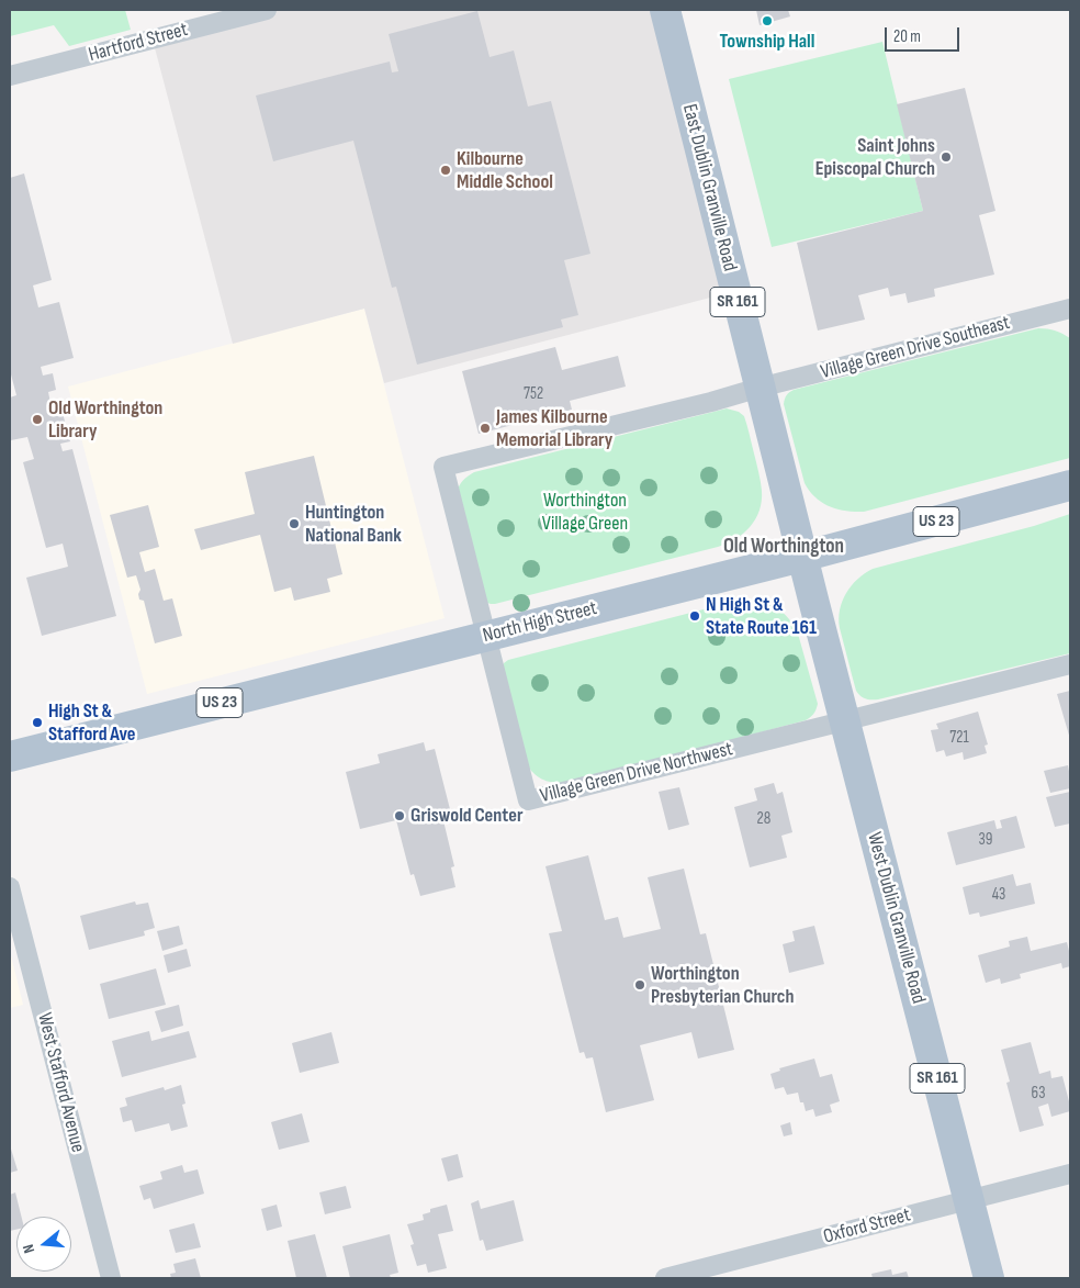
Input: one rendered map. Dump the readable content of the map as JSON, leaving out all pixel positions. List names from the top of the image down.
{
  "streets": {
    "main road": [
      "East Dublin Granville Road",
      "SR 161",
      "US 23",
      "North High Street",
      "West Dublin Granville Road"
    ],
    "street": [
      "Hartford Street",
      "Village Green Drive Southeast",
      "Village Green Drive Northwest",
      "West Stafford Avenue",
      "Oxford Street"
    ]
  },
  "crossings": [
    ["East Dublin Granville Road", "Village Green Drive Southeast"],
    ["East Dublin Granville Road", "North High Street"],
    ["East Dublin Granville Road", "West Dublin Granville Road"],
    ["Village Green Drive Southeast", "North High Street"],
    ["Village Green Drive Southeast", "Village Green Drive Northwest"],
    ["North High Street", "Village Green Drive Northwest"],
    ["North High Street", "West Dublin Granville Road"],
    ["Village Green Drive Northwest", "West Dublin Granville Road"],
    ["West Dublin Granville Road", "Oxford Street"]
  ],
  "districts": ["Old Worthington"],
  "parks": ["Worthington Village Green"],
  "places": [
    "Township Hall",
    "Saint Johns Episcopal Church",
    "Kilbourne Middle School",
    "Old Worthington Library",
    "James Kilbourne Memorial Library",
    "Huntington National Bank",
    "N High St & State Route 161",
    "High St & Stafford Ave",
    "Griswold Center",
    "Worthington Presbyterian Church"
  ],
  "house_numbers": [
    "752",
    "721",
    "28",
    "39",
    "43",
    "63"
  ],
  "scale_bar": "20 m",
  "north": "left"
}
